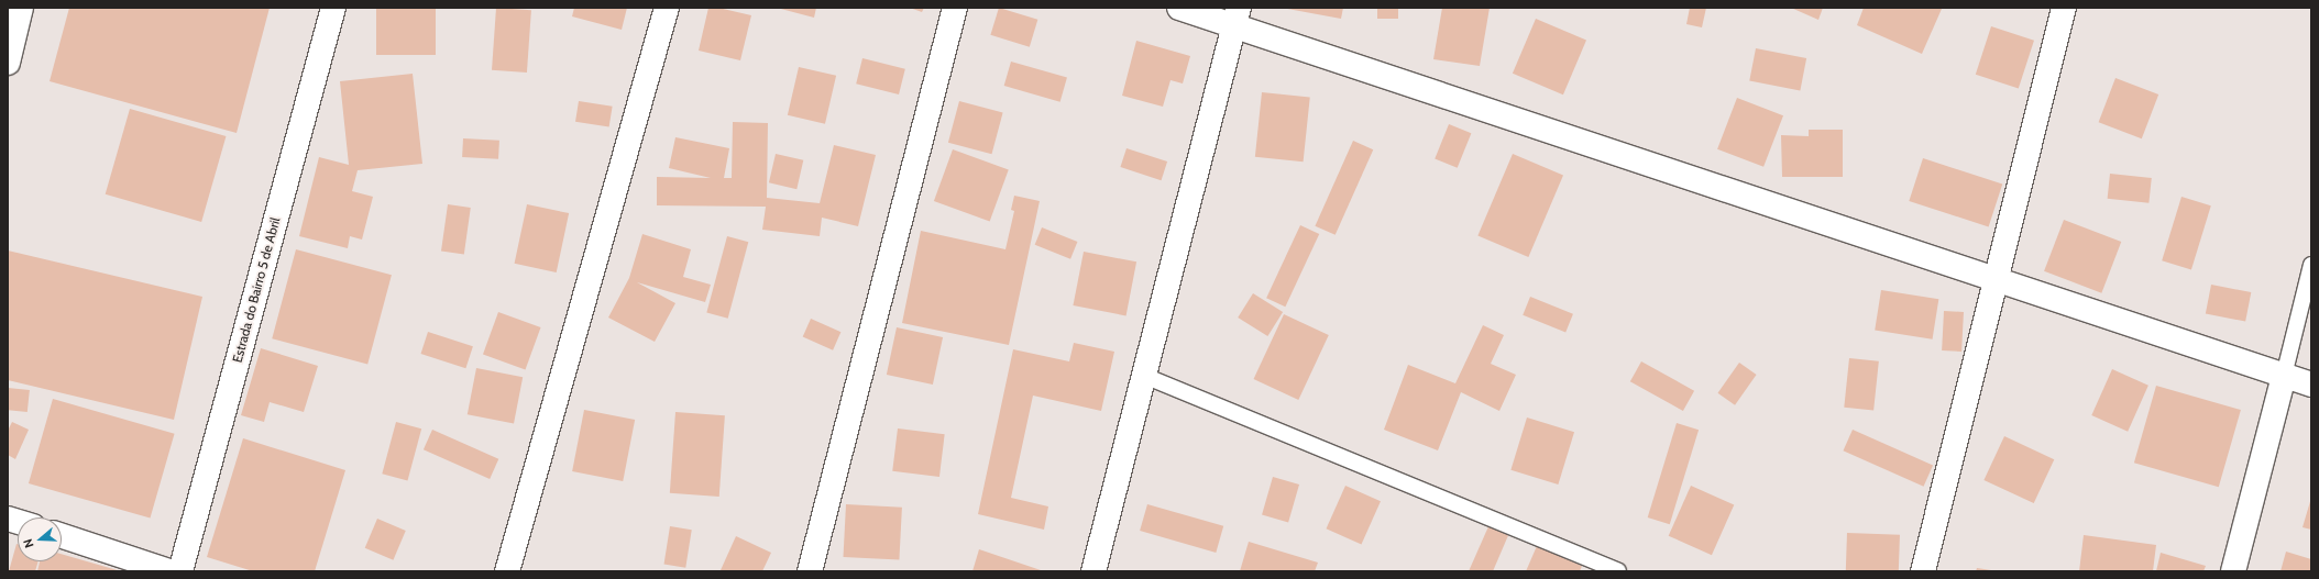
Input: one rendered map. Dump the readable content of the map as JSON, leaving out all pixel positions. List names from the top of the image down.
{
  "streets": {
    "street": ["Estrada do Bairro 5 de Abril"]
  },
  "north": "left"
}
